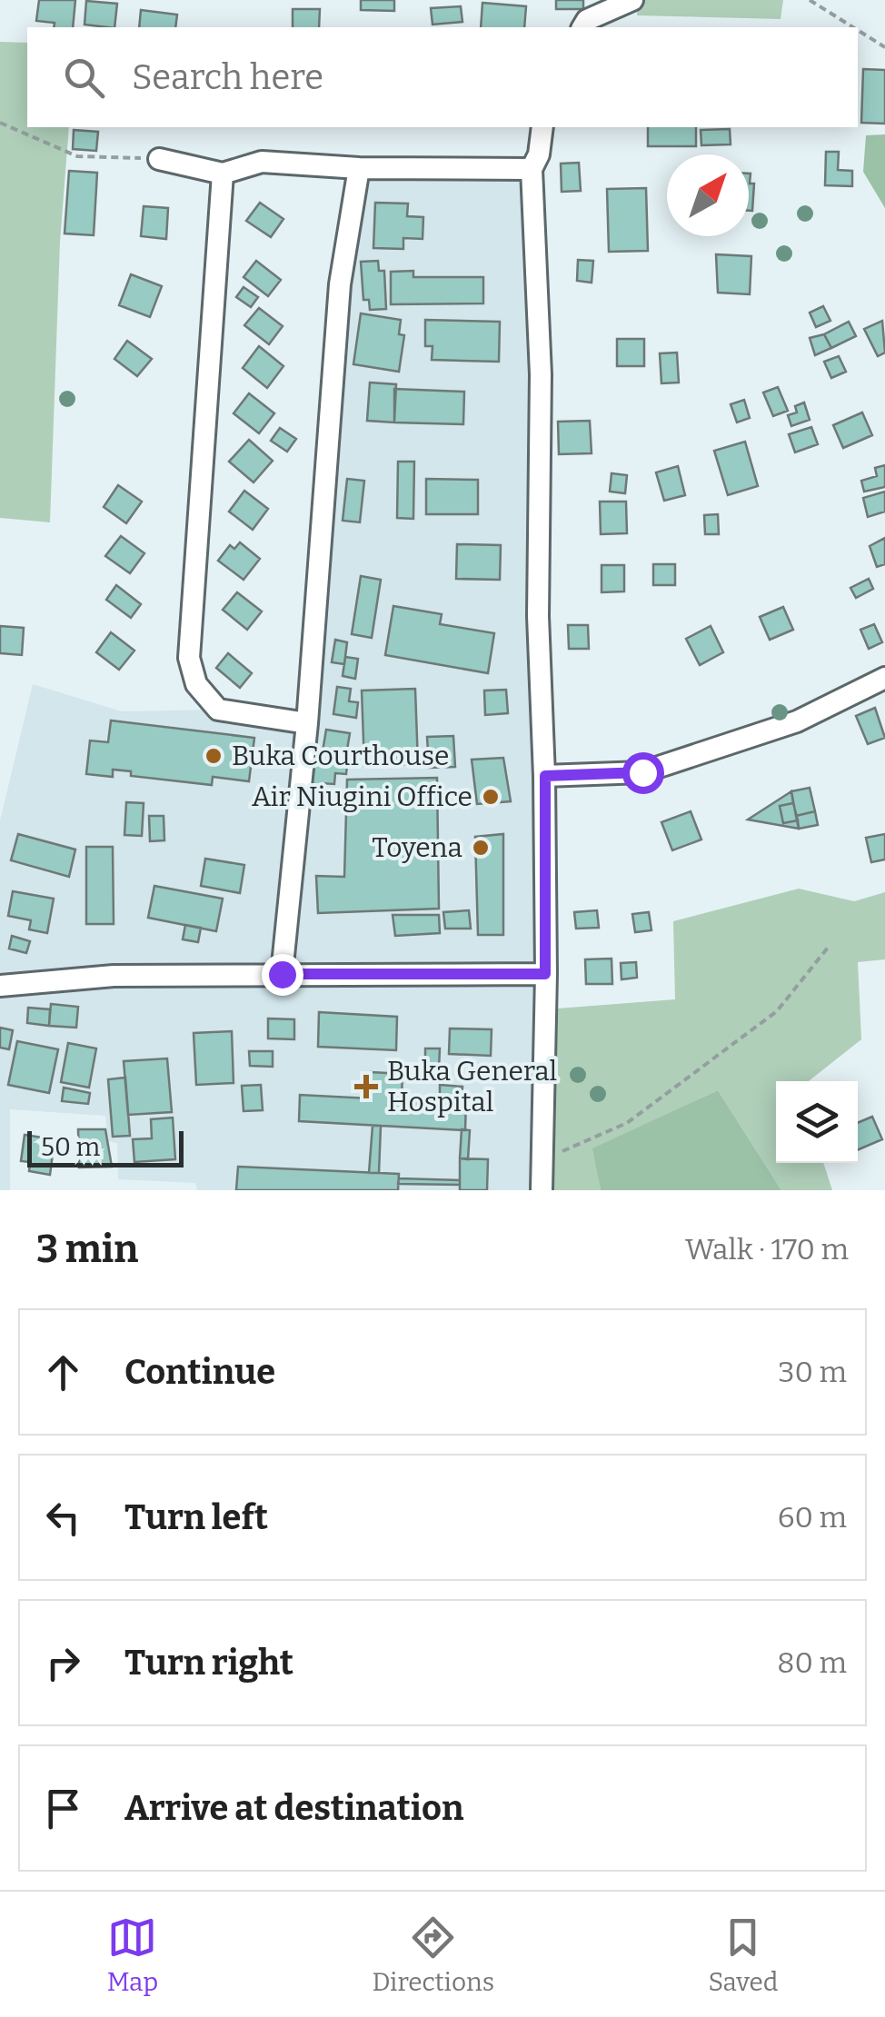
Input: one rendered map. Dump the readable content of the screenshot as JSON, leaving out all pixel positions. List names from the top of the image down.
{
  "places": {
    "other": ["Buka Courthouse", "Air Niugini Office", "Toyena"],
    "health": ["Buka General Hospital"]
  },
  "scale_bar": "50 m",
  "north": "top right",
  "page": {
    "search": "Search here",
    "scale": "50 m",
    "heading": ["3 min", "Walk · 170 m"],
    "list": [
      ["Continue", "30 m"],
      ["Turn left", "60 m"],
      ["Turn right", "80 m"],
      "Arrive at destination"
    ],
    "nav": ["Map", "Directions", "Saved"]
  }
}
